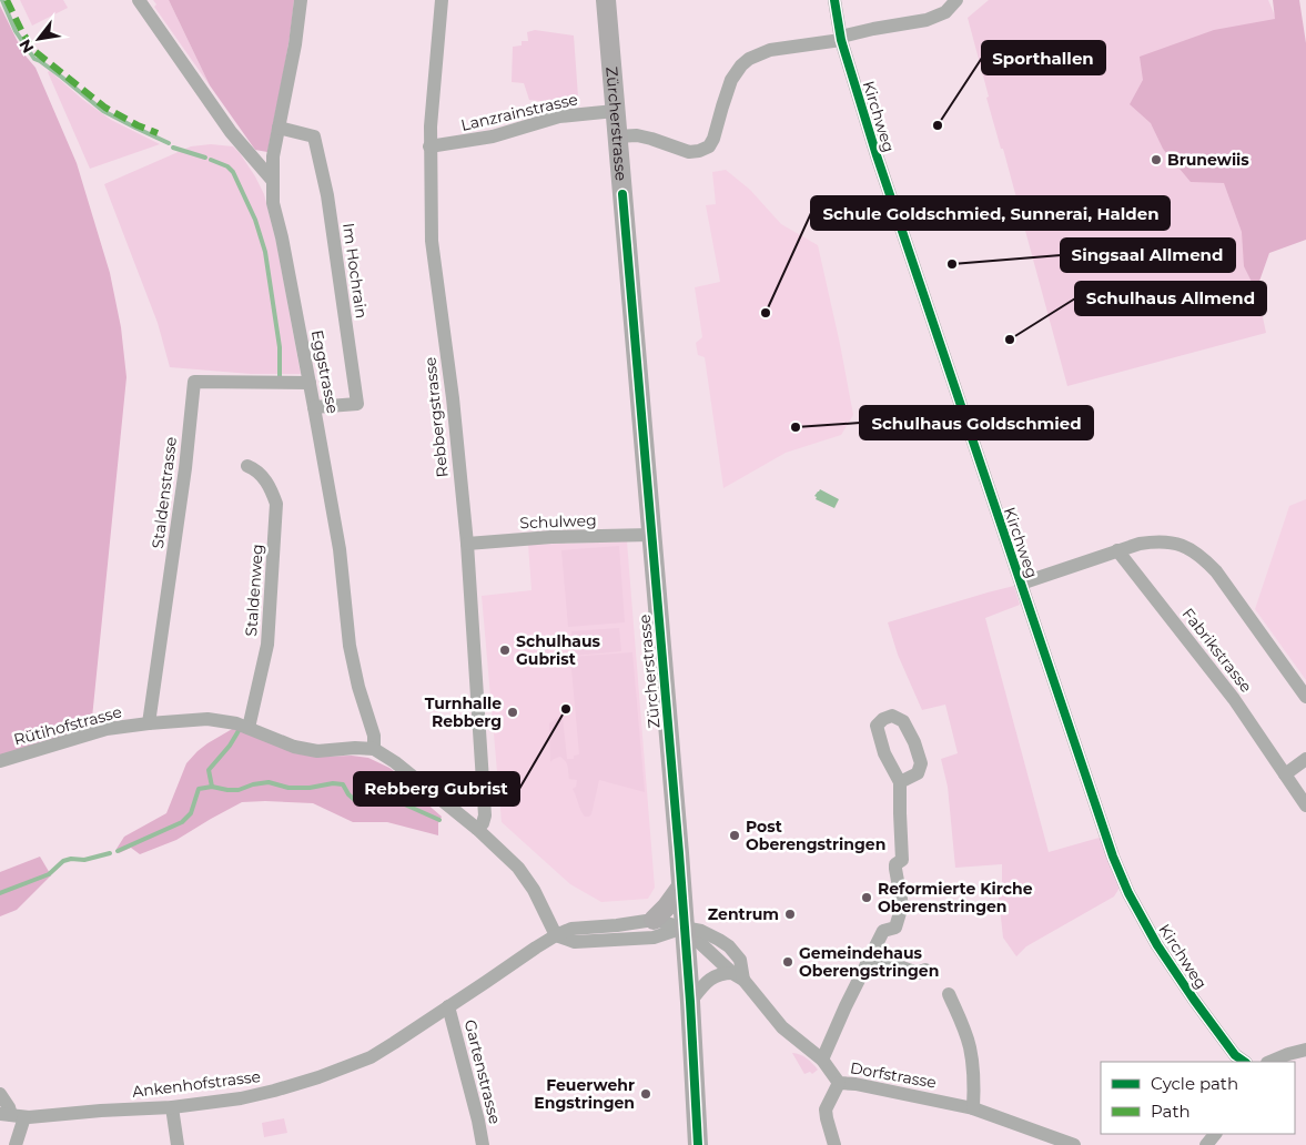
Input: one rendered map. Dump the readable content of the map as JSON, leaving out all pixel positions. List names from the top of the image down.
{
  "streets": {
    "main road": ["Zürcherstrasse"],
    "street": [
      "Lanzrainstrasse",
      "Kirchweg",
      "Im Hochrain",
      "Eggstrasse",
      "Rebbergstrasse",
      "Staldenstrasse",
      "Schulweg",
      "Staldenweg",
      "Fabrikstrasse",
      "Rütihofstrasse",
      "Gartenstrasse",
      "Dorfstrasse",
      "Ankenhofstrasse"
    ]
  },
  "crossings": [
    ["Lanzrainstrasse", "Zürcherstrasse"],
    ["Lanzrainstrasse", "Rebbergstrasse"],
    ["Zürcherstrasse", "Schulweg"],
    ["Zürcherstrasse", "Dorfstrasse"],
    ["Im Hochrain", "Eggstrasse"],
    ["Eggstrasse", "Staldenstrasse"],
    ["Eggstrasse", "Rütihofstrasse"],
    ["Rebbergstrasse", "Schulweg"],
    ["Rebbergstrasse", "Rütihofstrasse"],
    ["Staldenstrasse", "Rütihofstrasse"],
    ["Staldenweg", "Rütihofstrasse"],
    ["Rütihofstrasse", "Ankenhofstrasse"],
    ["Gartenstrasse", "Ankenhofstrasse"]
  ],
  "places": [
    "Sporthallen",
    "Brunewiis",
    "Singsaal Allmend",
    "Schule Goldschmied, Sunnerai, Halden",
    "Schulhaus Allmend",
    "Schulhaus Goldschmied",
    "Schulhaus Gubrist",
    "Rebberg Gubrist",
    "Turnhalle Rebberg",
    "Post Oberengstringen",
    "Reformierte Kirche Oberenstringen",
    "Zentrum",
    "Gemeindehaus Oberengstringen",
    "Feuerwehr Engstringen"
  ],
  "legend": ["Cycle path", "Path"],
  "north": "bottom left"
}
